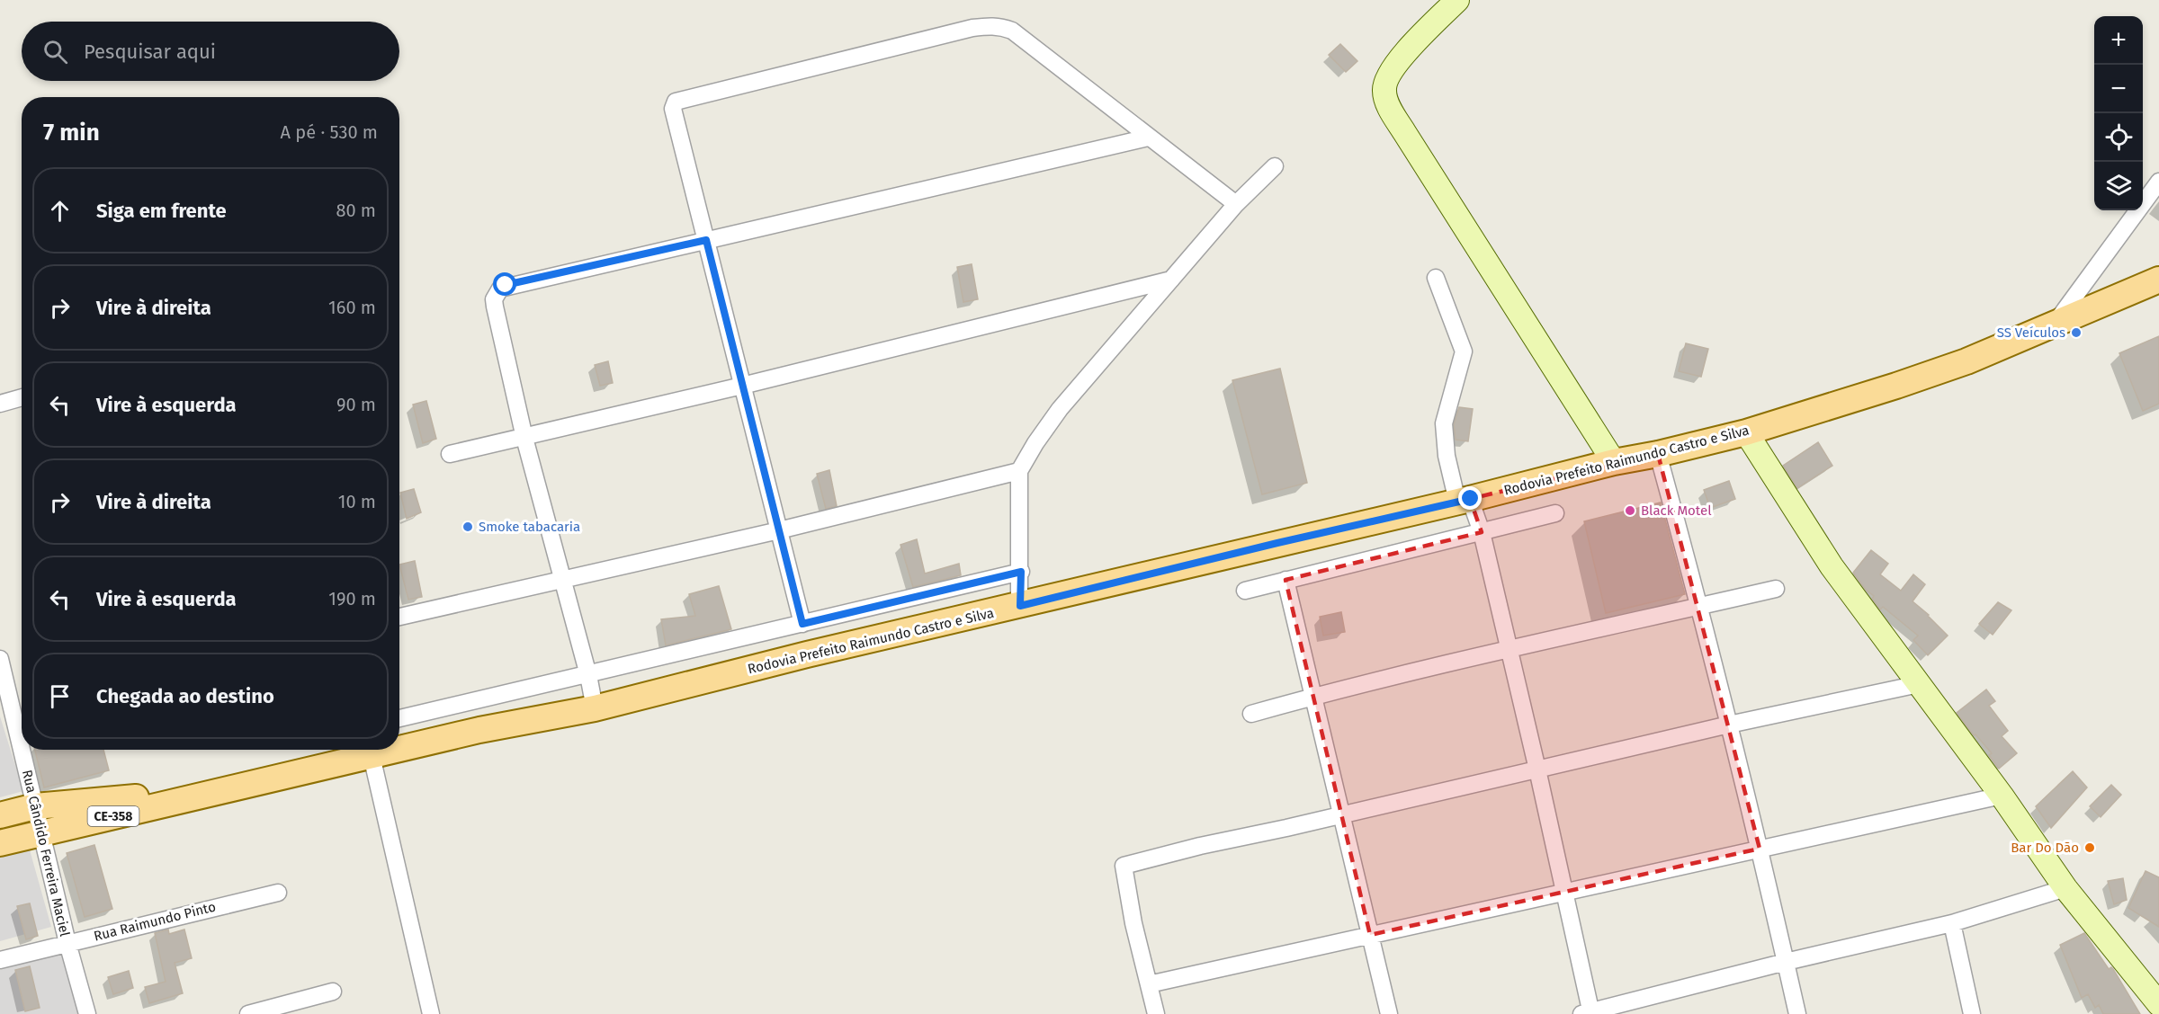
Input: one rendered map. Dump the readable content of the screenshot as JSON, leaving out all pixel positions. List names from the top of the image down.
{
  "streets": {
    "main road": ["Rodovia Prefeito Raimundo Castro e Silva", "CE-358"],
    "street": ["Rua Cândido Ferreira Maciel", "Rua Raimundo Pinto"]
  },
  "crossings": [
    ["Rodovia Prefeito Raimundo Castro e Silva", "CE-358"],
    ["CE-358", "Rua Cândido Ferreira Maciel"],
    ["Rua Cândido Ferreira Maciel", "Rua Raimundo Pinto"]
  ],
  "places": [
    "SS Veículos",
    "Black Motel",
    "Smoke tabacaria",
    "Bar Do Dão"
  ],
  "page": {
    "map_buttons": ["+", "−"],
    "search": "Pesquisar aqui",
    "heading": ["7 min", "A pé · 530 m"],
    "list": [
      ["Siga em frente", "80 m"],
      ["Vire à direita", "160 m"],
      ["Vire à esquerda", "90 m"],
      ["Vire à direita", "10 m"],
      ["Vire à esquerda", "190 m"],
      "Chegada ao destino"
    ]
  }
}
